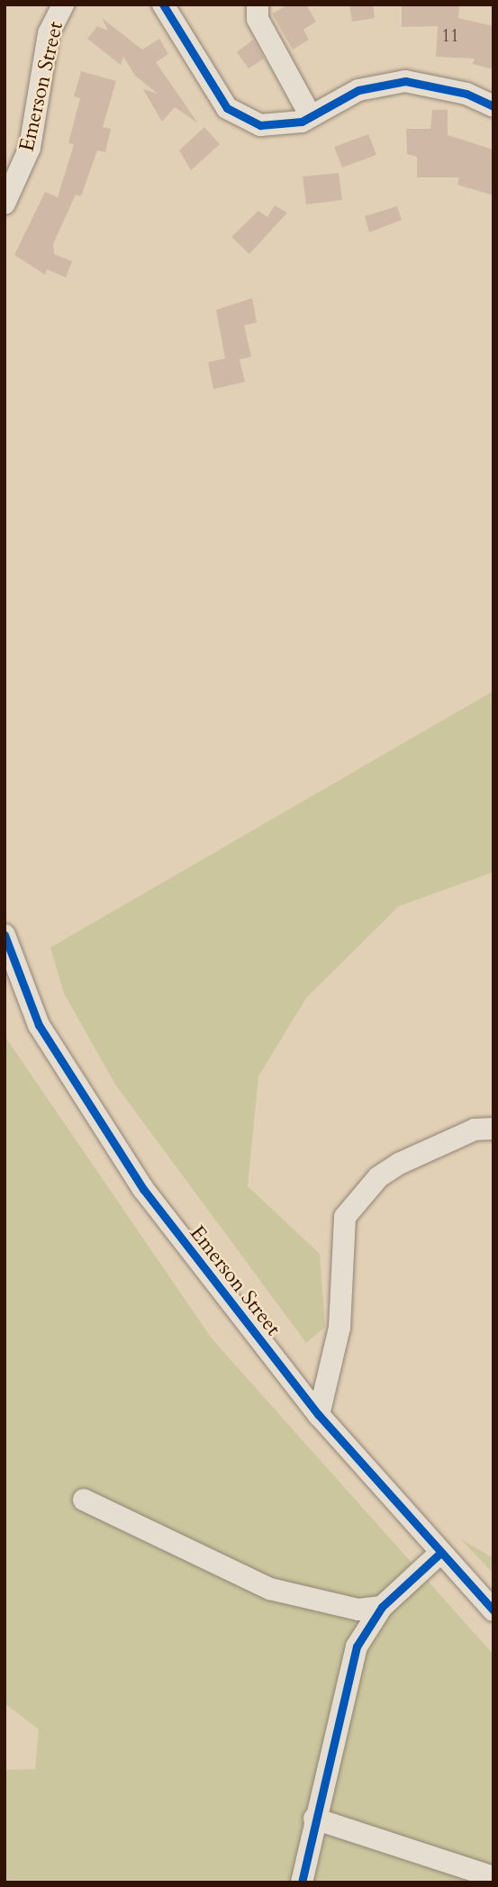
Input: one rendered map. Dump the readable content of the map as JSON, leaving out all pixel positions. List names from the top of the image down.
{
  "streets": {
    "street": ["Emerson Street"]
  },
  "house_numbers": ["11"]
}
